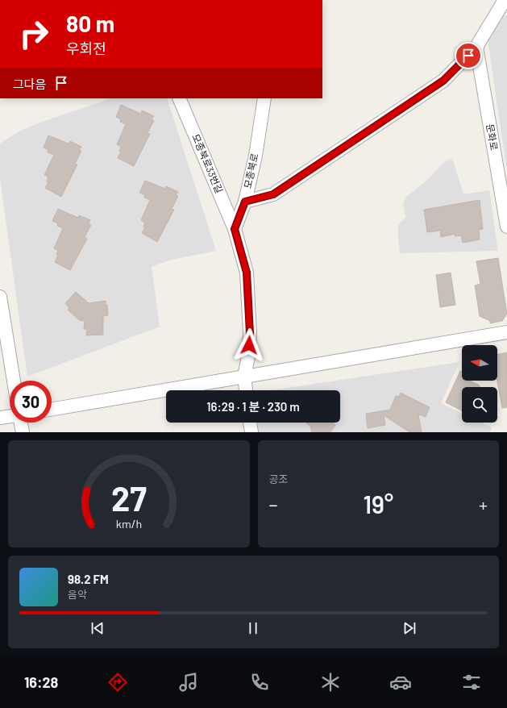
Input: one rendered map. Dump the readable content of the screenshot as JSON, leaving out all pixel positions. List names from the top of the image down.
{
  "streets": {
    "street": ["문화로", "모종북로33번길", "모종북로"]
  },
  "crossings": [
    ["모종북로33번길", "모종북로"]
  ],
  "north": "left",
  "page": {
    "turn": ["80 m", "우회전"],
    "then": "그다음",
    "limit": "30",
    "trip": "16:29 · 1 분 · 230 m",
    "tile": "공조",
    "heat": ["−", "19°", "+"],
    "song": ["98.2 FM", "음악"],
    "tabs": "16:28",
    "gauge": ["27", "km/h"]
  }
}
